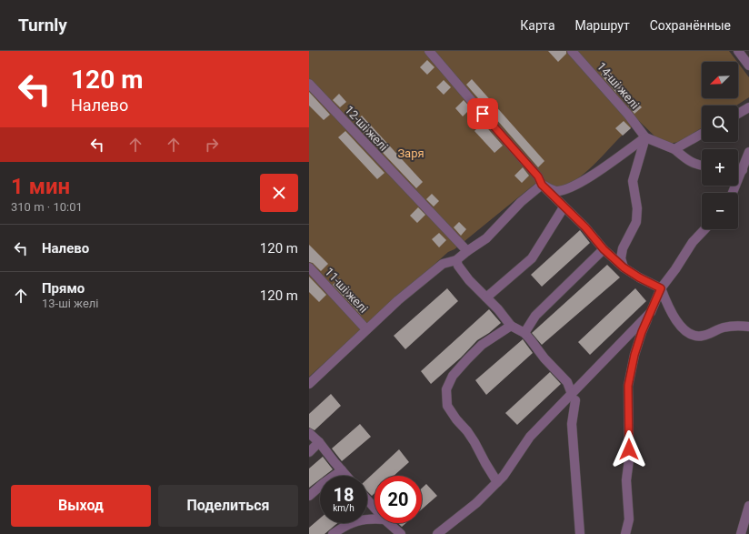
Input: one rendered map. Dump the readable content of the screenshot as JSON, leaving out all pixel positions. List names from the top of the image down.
{
  "streets": {
    "street": ["14-ші желі", "12-ші желі", "11-ші желі"]
  },
  "parks": ["Заря"],
  "north": "bottom left",
  "page": {
    "header": "Turnly",
    "nav": ["Карта", "Маршрут", "Сохранённые"],
    "turn": ["120 m", "Налево"],
    "map_buttons": ["+", "−"],
    "heading": ["1 мин", "310 m · 10:01"],
    "list": [
      {
        "name": "Налево",
        "value": "120 m"
      },
      {
        "name": "Прямо",
        "note": "13-ші желі",
        "value": "120 m"
      }
    ],
    "speed": "18 km/h",
    "limit": "20",
    "buttons": ["Выход", "Поделиться"]
  }
}
